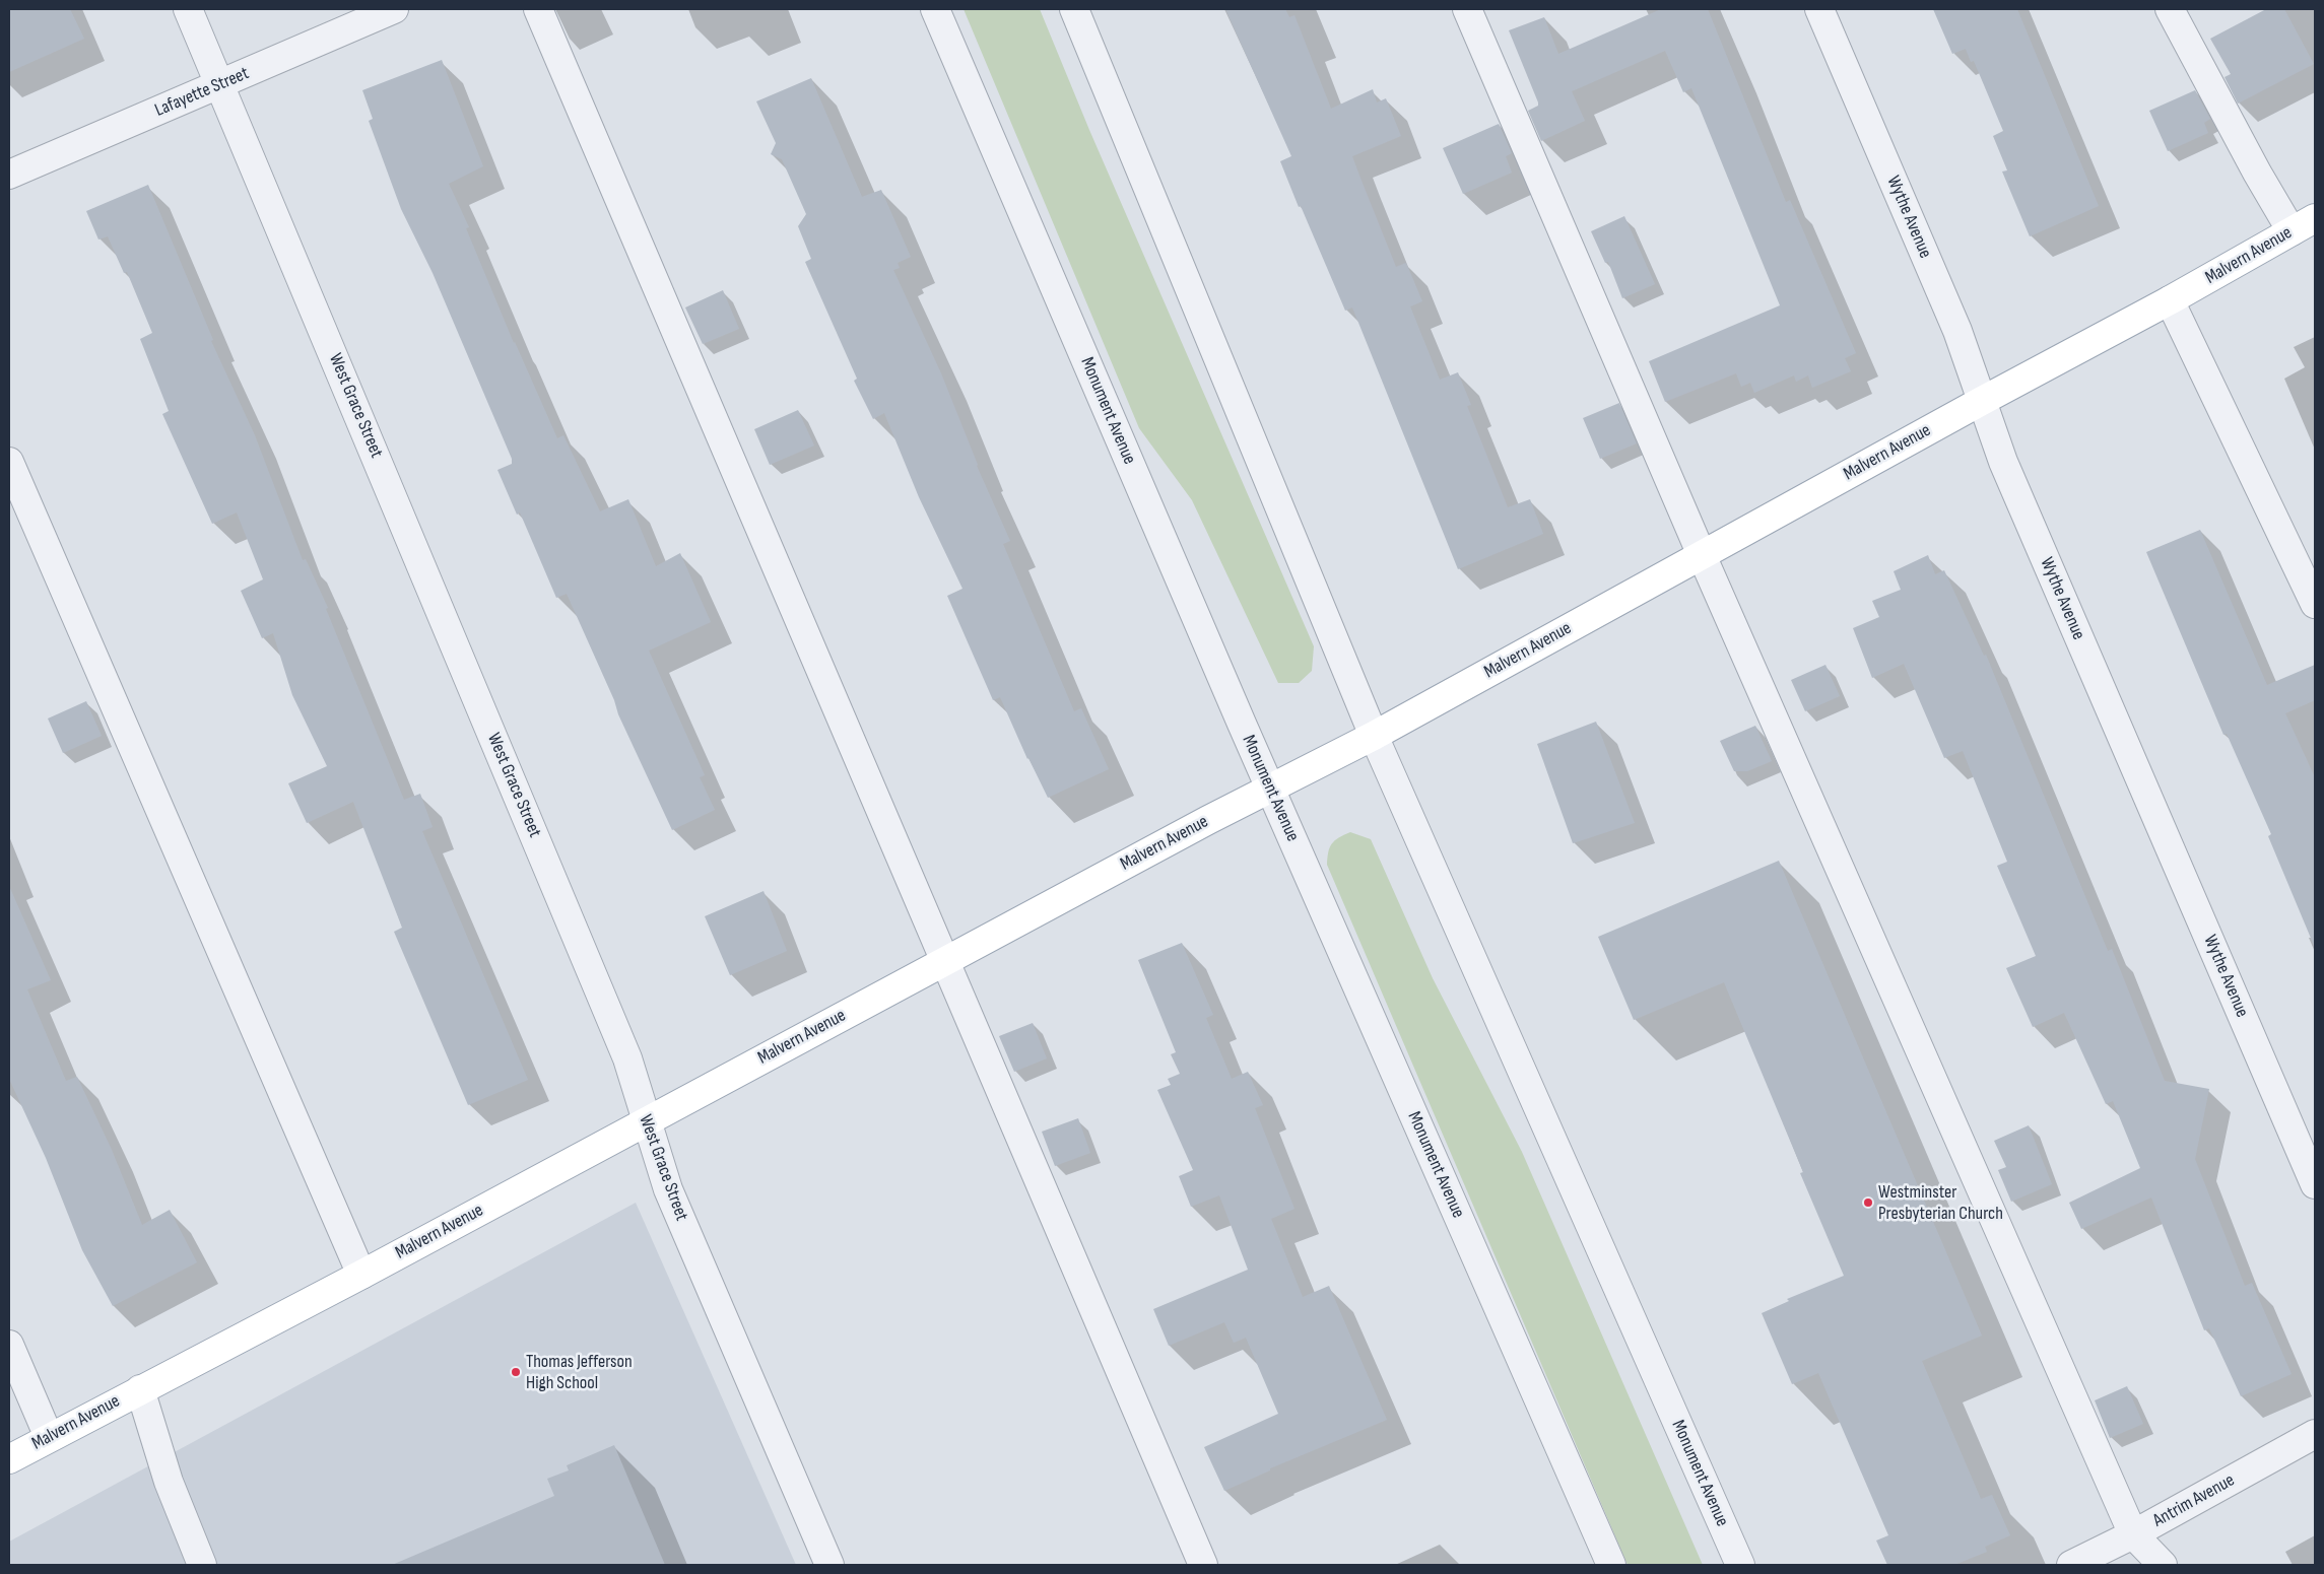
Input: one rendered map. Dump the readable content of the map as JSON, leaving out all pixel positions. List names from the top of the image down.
{
  "streets": {
    "main road": ["Malvern Avenue"],
    "street": [
      "Lafayette Street",
      "Wythe Avenue",
      "West Grace Street",
      "Monument Avenue",
      "Antrim Avenue"
    ]
  },
  "crossings": [
    ["Lafayette Street", "West Grace Street"],
    ["Wythe Avenue", "Malvern Avenue"],
    ["Malvern Avenue", "West Grace Street"],
    ["Malvern Avenue", "Monument Avenue"]
  ],
  "places": ["Westminster Presbyterian Church", "Thomas Jefferson High School"]
}
